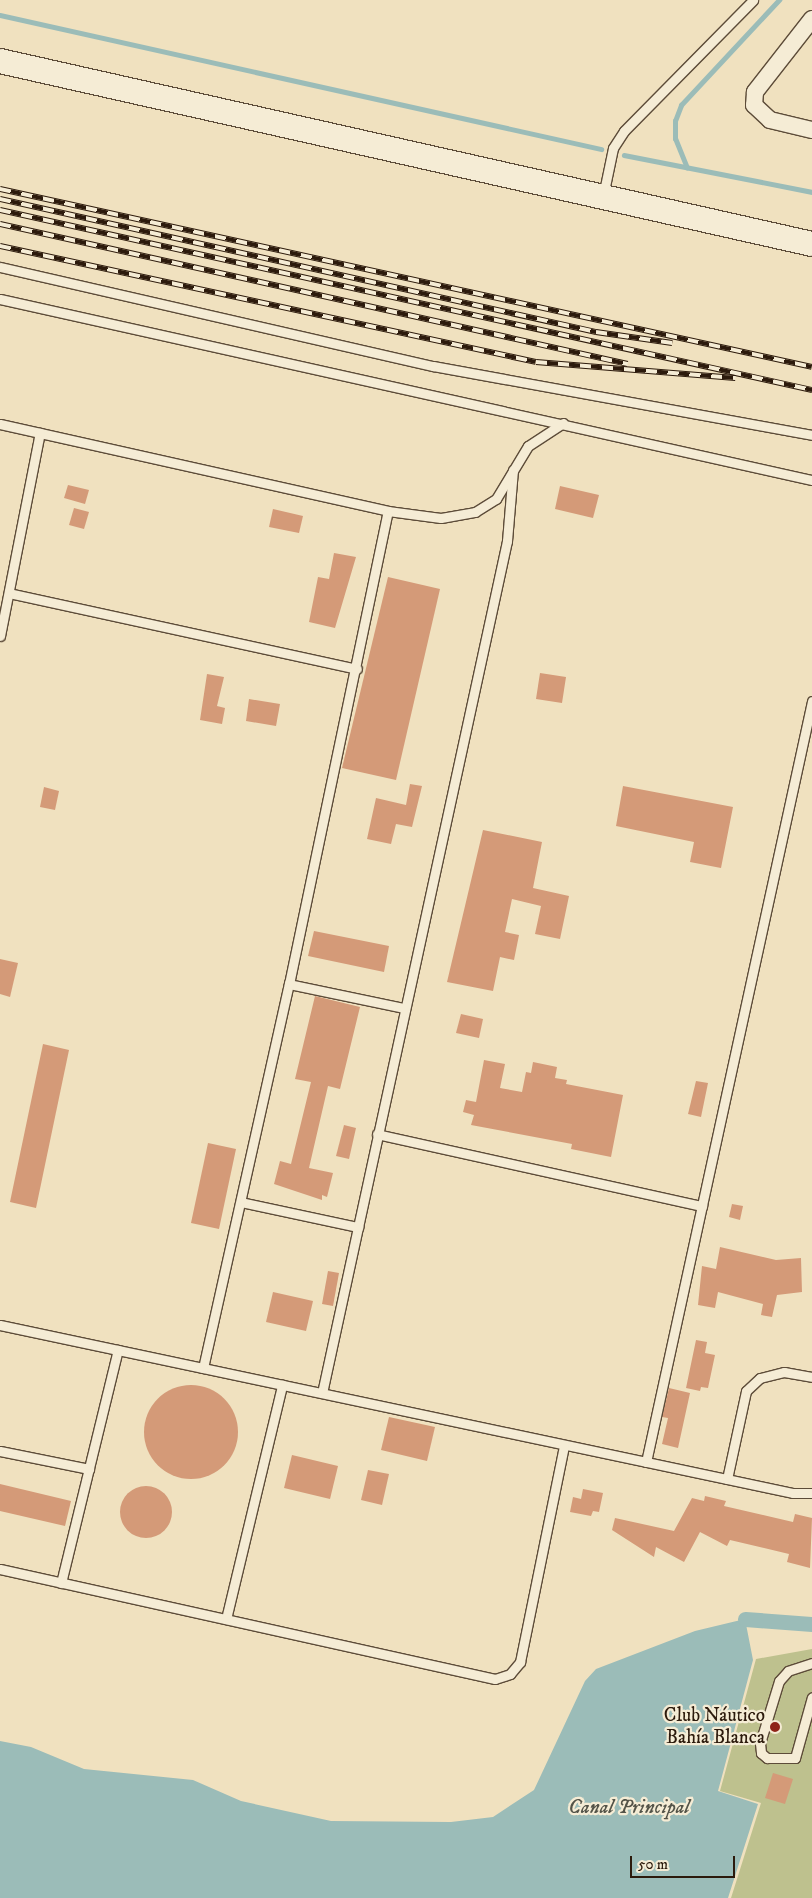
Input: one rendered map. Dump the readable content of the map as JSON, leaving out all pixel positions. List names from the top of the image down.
{
  "water": ["Canal Principal"],
  "places": ["Club Náutico Bahía Blanca"],
  "scale_bar": "50 m"
}
